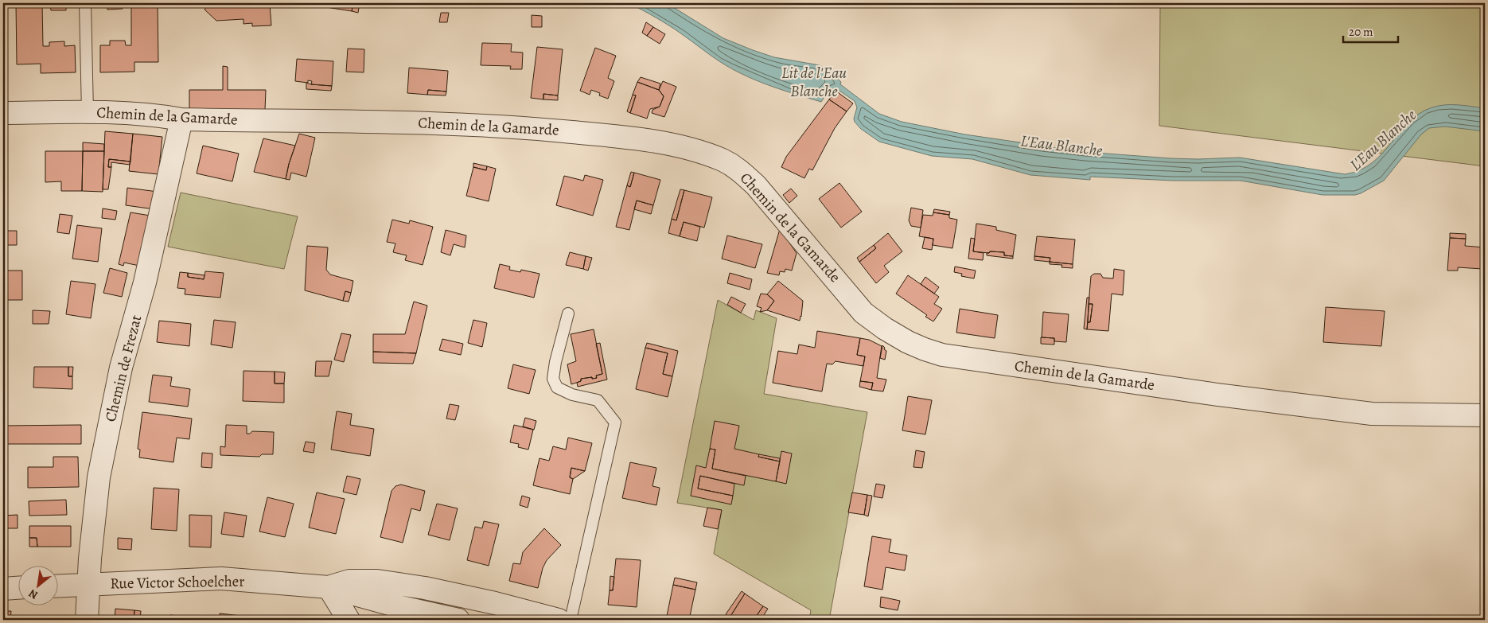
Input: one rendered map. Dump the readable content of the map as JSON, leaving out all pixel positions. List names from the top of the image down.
{
  "streets": {
    "street": ["Chemin de la Gamarde", "Chemin de Frezat", "Rue Victor Schoelcher"]
  },
  "crossings": [
    ["Chemin de la Gamarde", "Chemin de Frezat"],
    ["Chemin de Frezat", "Rue Victor Schoelcher"]
  ],
  "water": ["Lit de l'Eau Blanche", "L'Eau Blanche"],
  "scale_bar": "20 m",
  "north": "bottom left"
}
